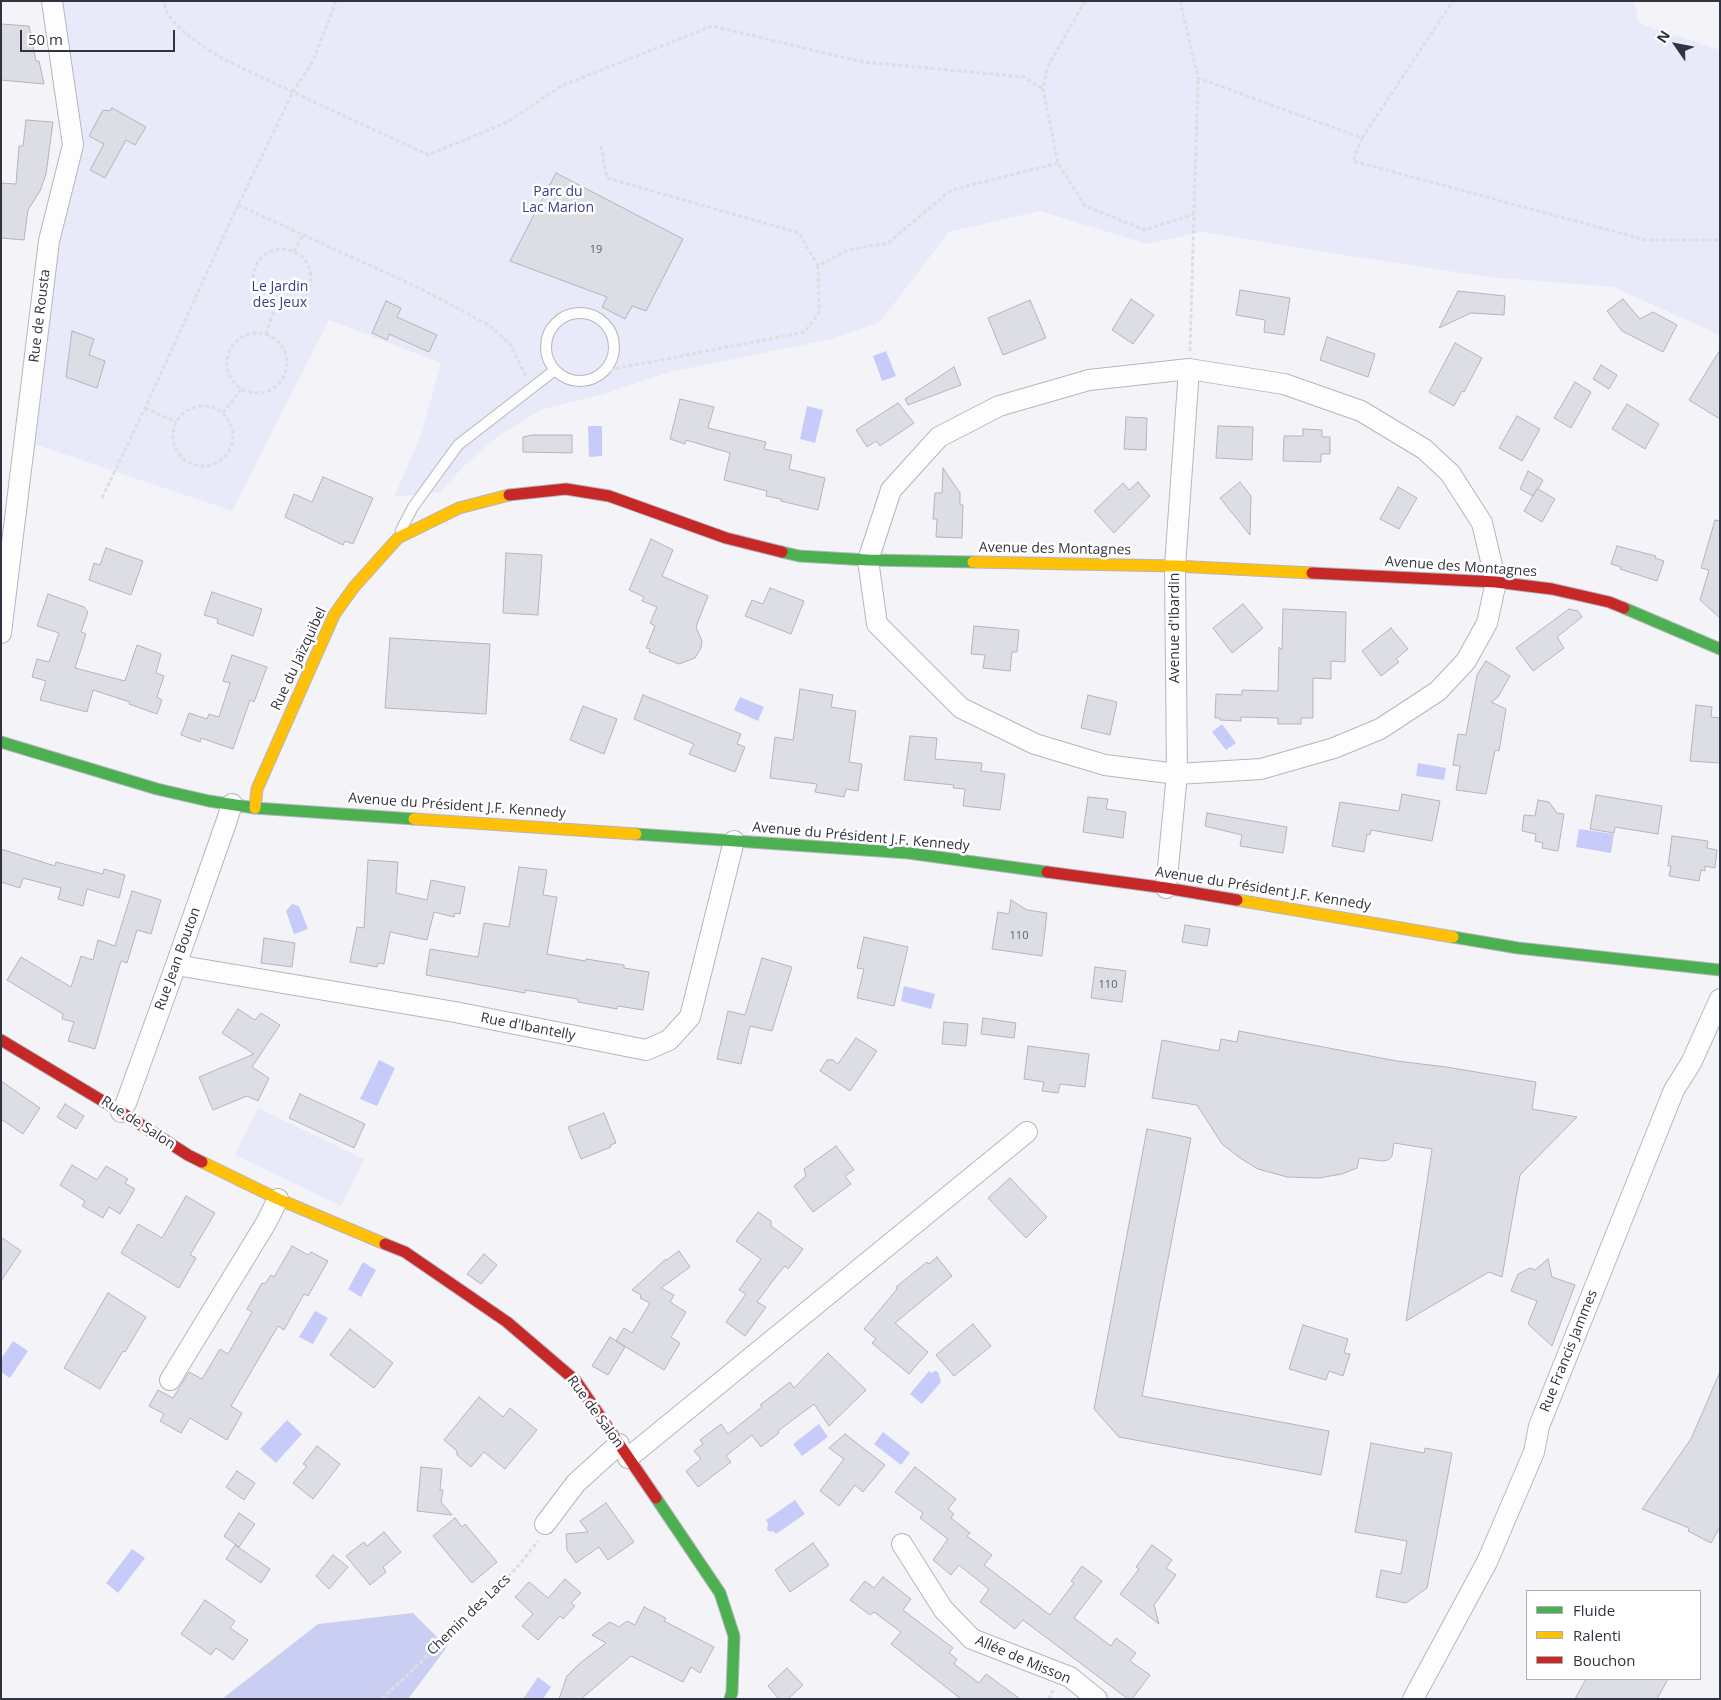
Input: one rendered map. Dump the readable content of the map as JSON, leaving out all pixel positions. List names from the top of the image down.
{
  "streets": {
    "street": [
      "Rue de Rousta",
      "Avenue des Montagnes",
      "Avenue d'Ibardin",
      "Rue du Jaïzquibel",
      "Avenue du Président J.F. Kennedy",
      "Rue Jean Bouton",
      "Rue d'Ibantelly",
      "Rue de Salon",
      "Rue Francis Jammes",
      "Allée de Misson"
    ],
    "path": ["Chemin des Lacs"]
  },
  "crossings": [
    ["Avenue des Montagnes", "Avenue d'Ibardin"],
    ["Avenue des Montagnes", "Rue du Jaïzquibel"],
    ["Avenue d'Ibardin", "Avenue du Président J.F. Kennedy"],
    ["Rue du Jaïzquibel", "Avenue du Président J.F. Kennedy"],
    ["Avenue du Président J.F. Kennedy", "Rue Jean Bouton"],
    ["Avenue du Président J.F. Kennedy", "Rue d'Ibantelly"],
    ["Rue Jean Bouton", "Rue d'Ibantelly"],
    ["Rue Jean Bouton", "Rue de Salon"]
  ],
  "parks": ["Parc du Lac Marion", "Le Jardin des Jeux"],
  "house_numbers": ["19", "110", "110"],
  "legend": ["Fluide", "Ralenti", "Bouchon"],
  "scale_bar": "50 m",
  "north": "top left"
}
